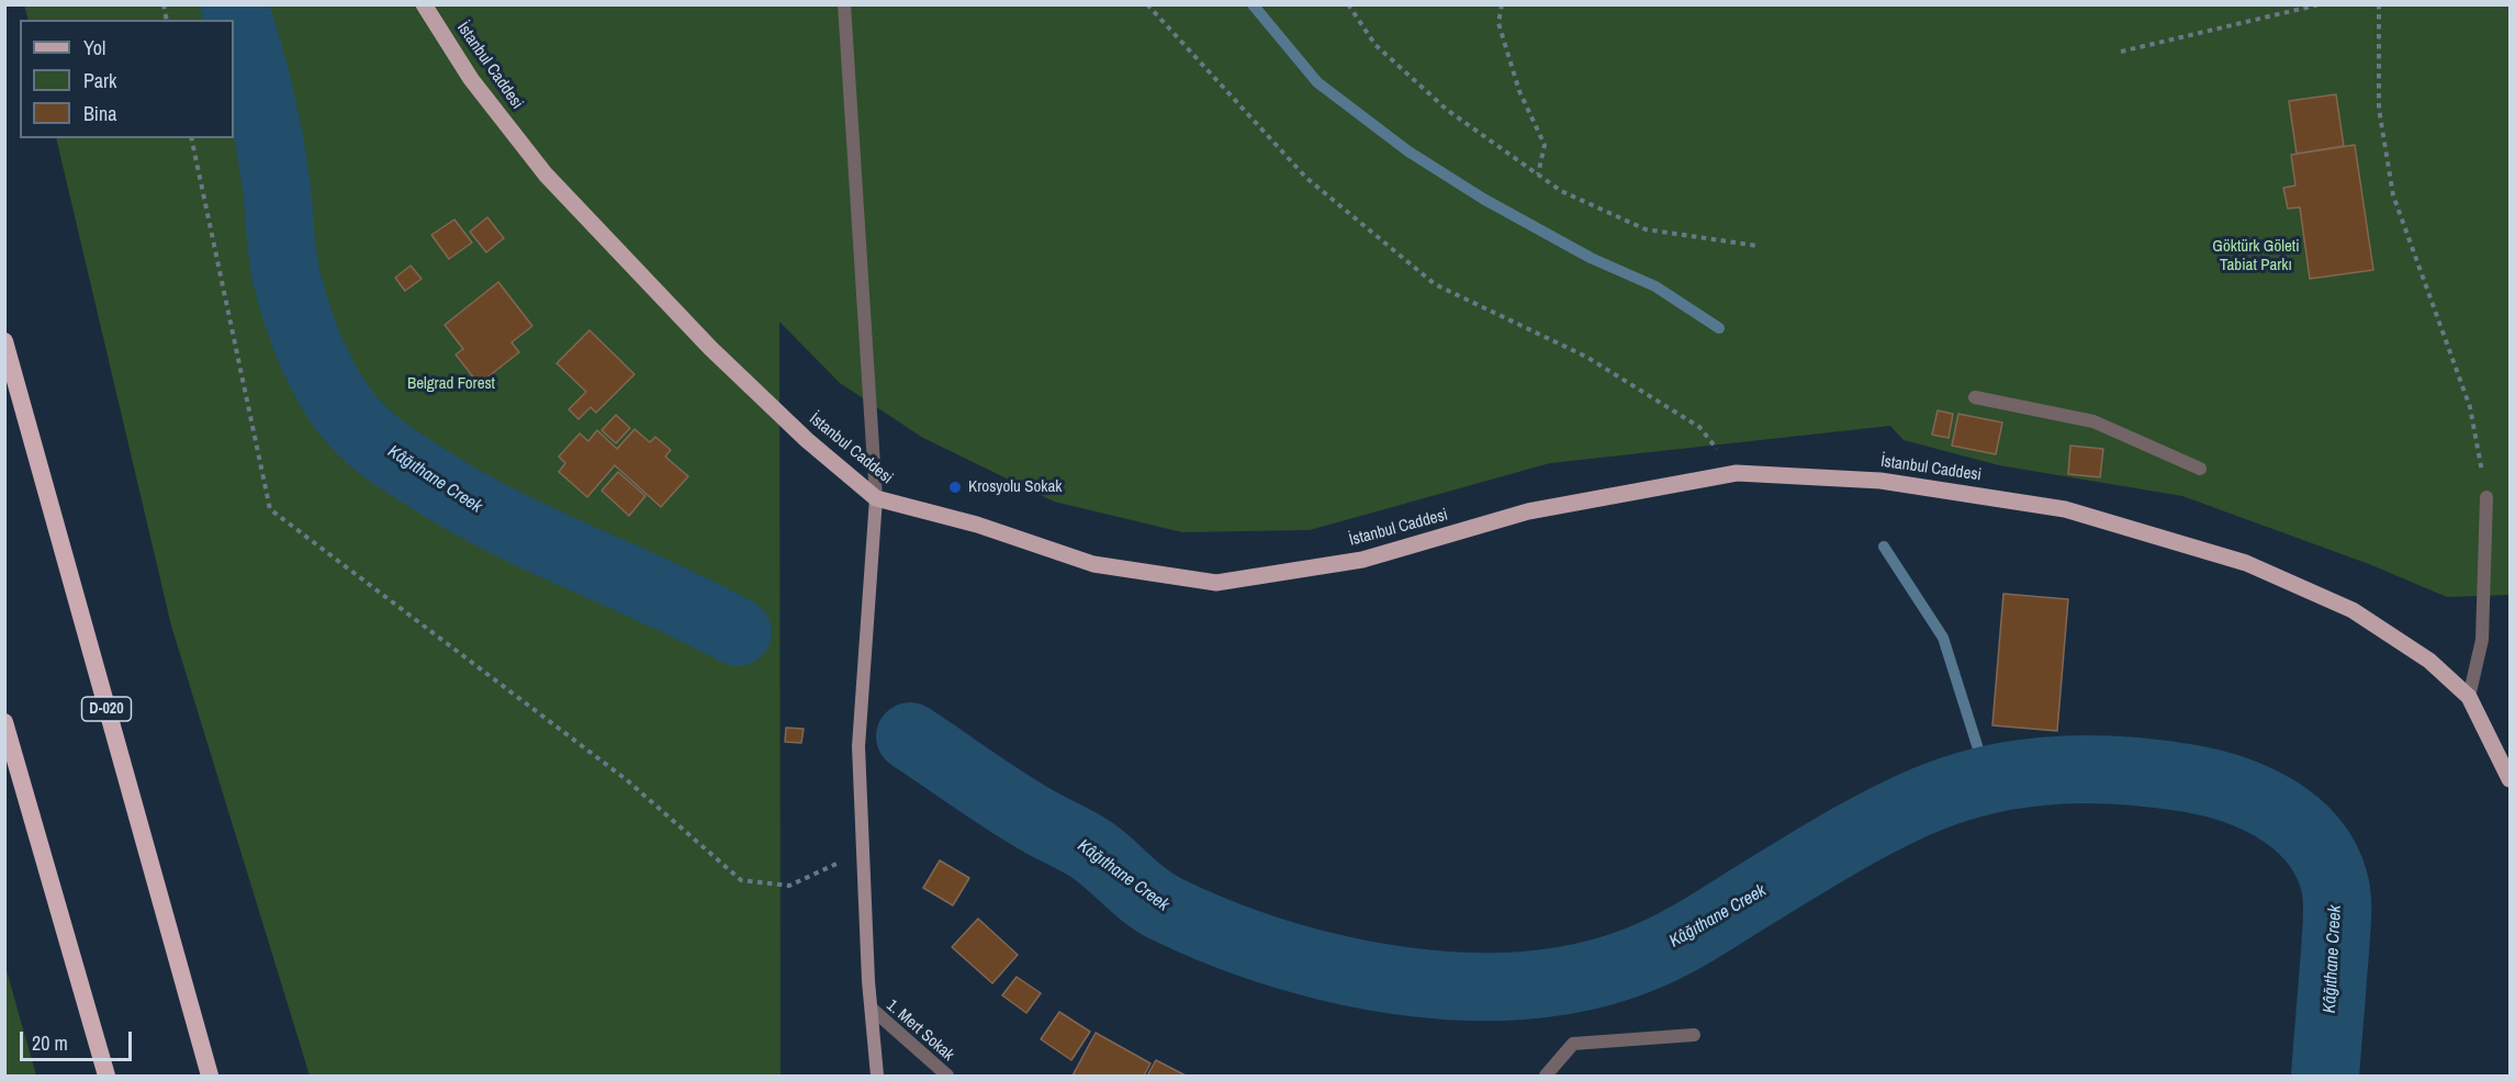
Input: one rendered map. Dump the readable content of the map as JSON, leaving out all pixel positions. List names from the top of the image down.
{
  "streets": {
    "highway": ["D-020"],
    "main road": ["İstanbul Caddesi"],
    "street": ["1. Mert Sokak"]
  },
  "water": ["Kâğıthane Creek"],
  "parks": ["Göktürk Göleti Tabiat Parkı", "Belgrad Forest"],
  "places": ["Krosyolu Sokak"],
  "legend": ["Yol", "Park", "Bina"],
  "scale_bar": "20 m"
}
